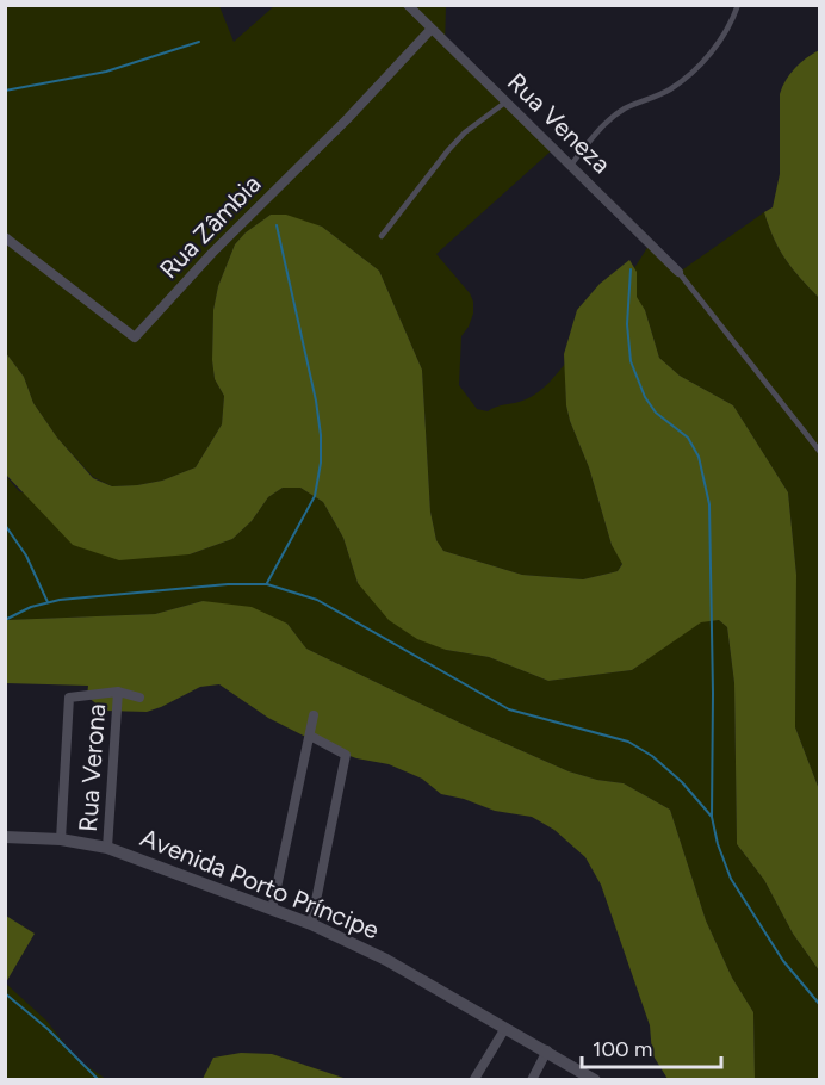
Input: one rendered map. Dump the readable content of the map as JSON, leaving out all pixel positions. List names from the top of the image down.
{
  "streets": {
    "street": [
      "Rua Veneza",
      "Rua Zâmbia",
      "Rua Verona",
      "Avenida Porto Príncipe"
    ]
  },
  "crossings": [
    ["Rua Veneza", "Rua Zâmbia"],
    ["Rua Verona", "Avenida Porto Príncipe"]
  ],
  "scale_bar": "100 m"
}
